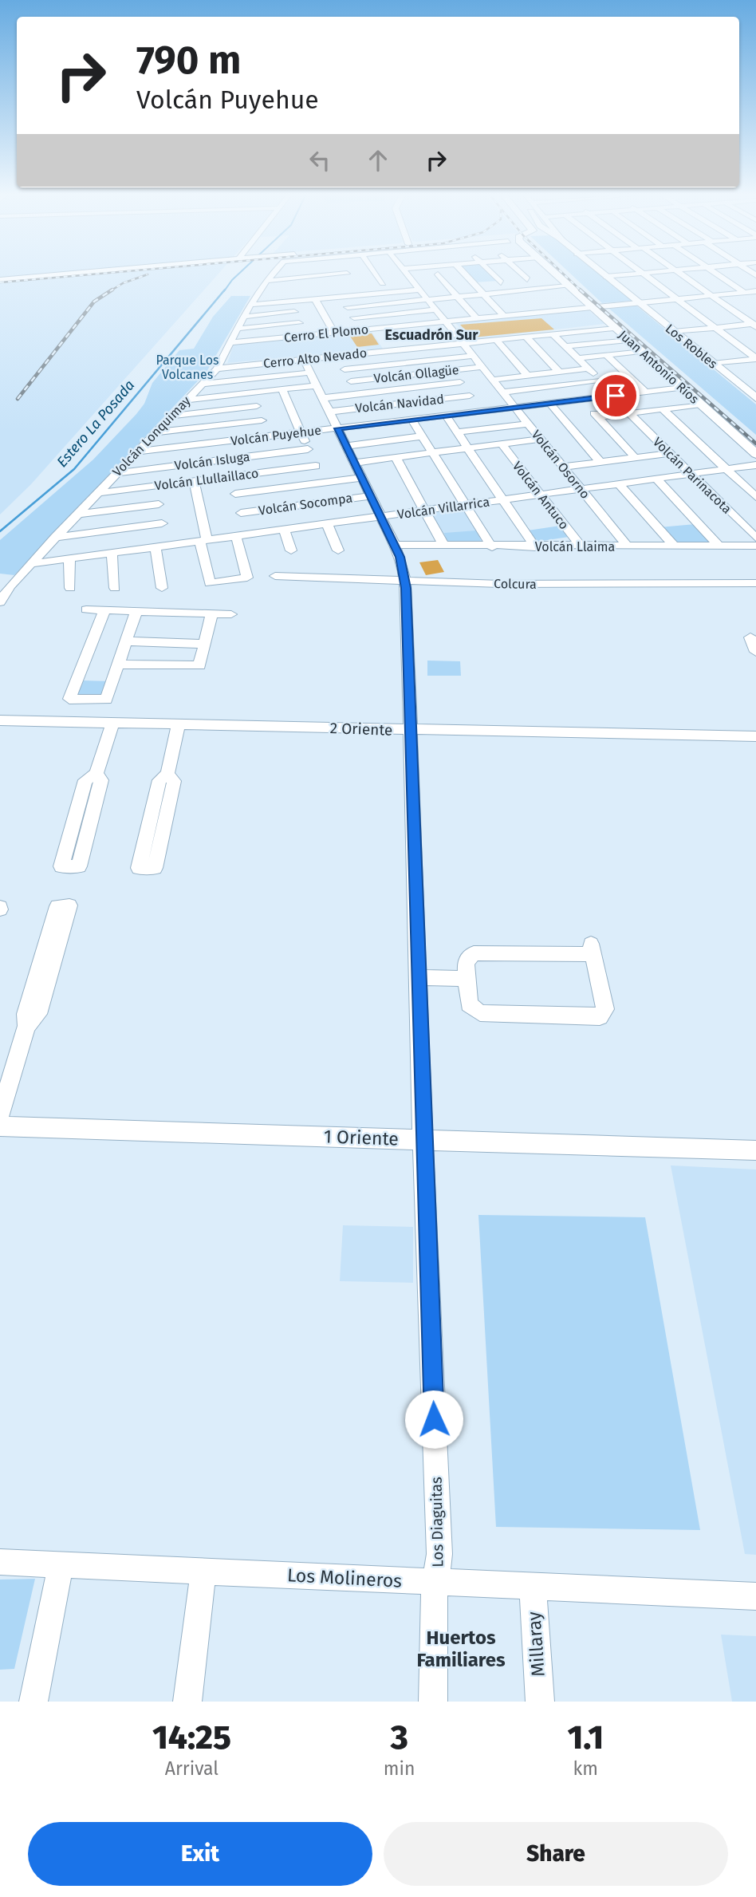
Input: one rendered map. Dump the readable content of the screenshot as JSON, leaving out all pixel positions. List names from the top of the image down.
{
  "streets": {
    "main road": ["Los Robles", "Juan Antonio Ríos"],
    "street": [
      "Cerro El Plomo",
      "Cerro Alto Nevado",
      "Volcán Ollagüe",
      "Volcán Navidad",
      "Volcán Puyehue",
      "Volcán Lonquimay",
      "Volcán Isluga",
      "Volcán Osorno",
      "Volcán Parinacota",
      "Volcán Llullaillaco",
      "Volcán Antuco",
      "Volcán Socompa",
      "Volcán Villarrica",
      "Volcán Llaima",
      "Colcura",
      "2 Oriente",
      "1 Oriente",
      "Los Diaguitas",
      "Los Molineros",
      "Millaray"
    ]
  },
  "crossings": [
    ["Cerro El Plomo", "Los Robles"],
    ["Cerro El Plomo", "Juan Antonio Ríos"],
    ["Cerro El Plomo", "Volcán Lonquimay"],
    ["Cerro El Plomo", "Volcán Osorno"],
    ["Cerro Alto Nevado", "Juan Antonio Ríos"],
    ["Cerro Alto Nevado", "Volcán Lonquimay"],
    ["Cerro Alto Nevado", "Volcán Osorno"],
    ["Cerro Alto Nevado", "Los Diaguitas"],
    ["Juan Antonio Ríos", "Volcán Puyehue"],
    ["Volcán Ollagüe", "Volcán Osorno"],
    ["Volcán Navidad", "Los Diaguitas"],
    ["Volcán Puyehue", "Volcán Lonquimay"],
    ["Volcán Puyehue", "Volcán Osorno"],
    ["Volcán Puyehue", "Los Diaguitas"],
    ["Volcán Lonquimay", "Volcán Isluga"],
    ["Volcán Lonquimay", "Volcán Llullaillaco"],
    ["Volcán Lonquimay", "Volcán Villarrica"],
    ["Volcán Osorno", "Volcán Villarrica"],
    ["Volcán Osorno", "Volcán Llaima"],
    ["Volcán Parinacota", "Volcán Villarrica"],
    ["Volcán Antuco", "Volcán Villarrica"],
    ["Volcán Antuco", "Volcán Llaima"],
    ["Volcán Socompa", "Los Diaguitas"],
    ["Volcán Villarrica", "Los Diaguitas"],
    ["Volcán Llaima", "Los Diaguitas"],
    ["Colcura", "Los Diaguitas"],
    ["2 Oriente", "Los Diaguitas"],
    ["1 Oriente", "Los Diaguitas"],
    ["Los Diaguitas", "Los Molineros"],
    ["Los Molineros", "Millaray"]
  ],
  "districts": ["Escuadrón Sur", "Huertos Familiares"],
  "water": ["Estero La Posada"],
  "parks": ["Parque Los Volcanes"],
  "page": {
    "turn": ["790 m", "Volcán Puyehue"],
    "eta": [
      "14:25",
      "Arrival",
      "3",
      "min",
      "1.1",
      "km"
    ],
    "buttons": ["Exit", "Share"]
  }
}
